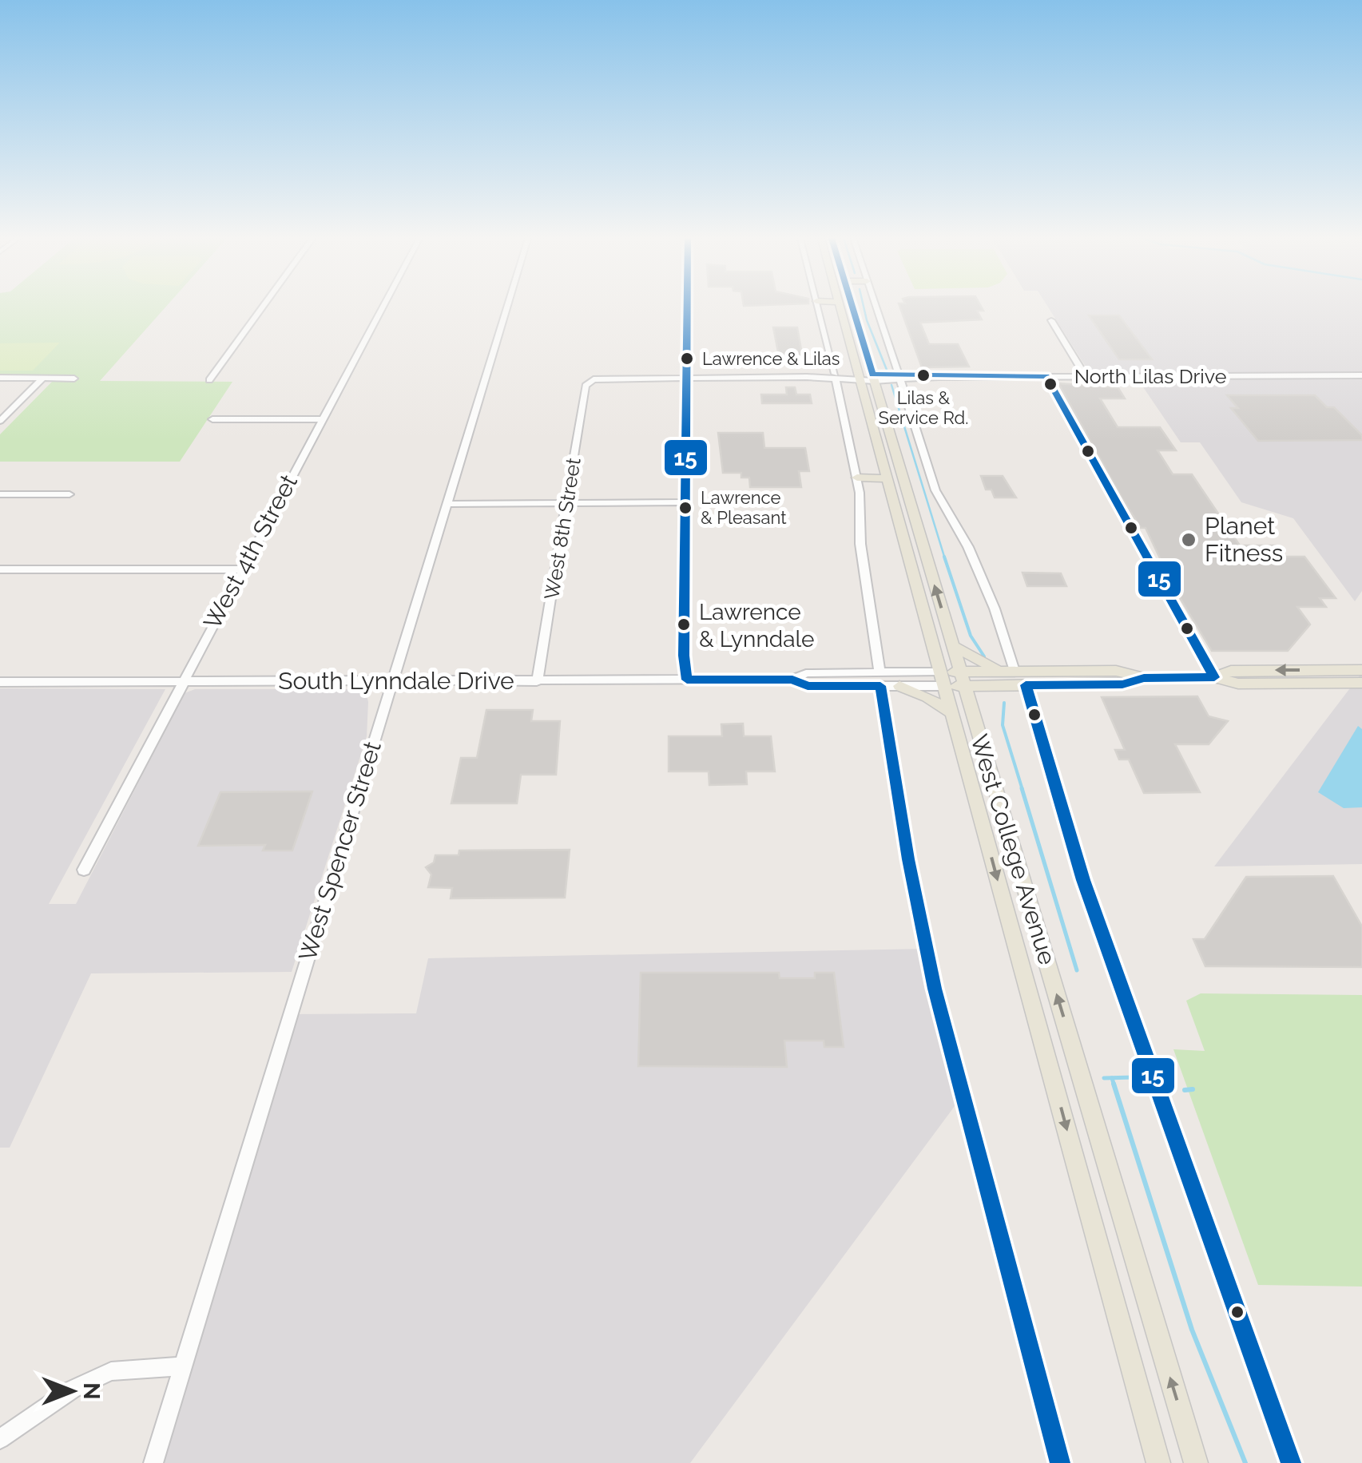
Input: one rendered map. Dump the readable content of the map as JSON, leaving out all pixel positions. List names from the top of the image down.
{
  "streets": {
    "main road": ["West College Avenue"],
    "street": [
      "North Lilas Drive",
      "West 8th Street",
      "West 4th Street",
      "South Lynndale Drive",
      "West Spencer Street"
    ]
  },
  "crossings": [
    ["North Lilas Drive", "West 8th Street"],
    ["North Lilas Drive", "West College Avenue"],
    ["West 8th Street", "South Lynndale Drive"],
    ["West 4th Street", "South Lynndale Drive"],
    ["South Lynndale Drive", "West College Avenue"],
    ["South Lynndale Drive", "West Spencer Street"]
  ],
  "places": [
    "Lawrence & Lilas",
    "Lilas & Service Rd.",
    "Lawrence & Pleasant",
    "Planet Fitness",
    "Lawrence & Lynndale"
  ],
  "lines": ["transit line 15"],
  "north": "right"
}
